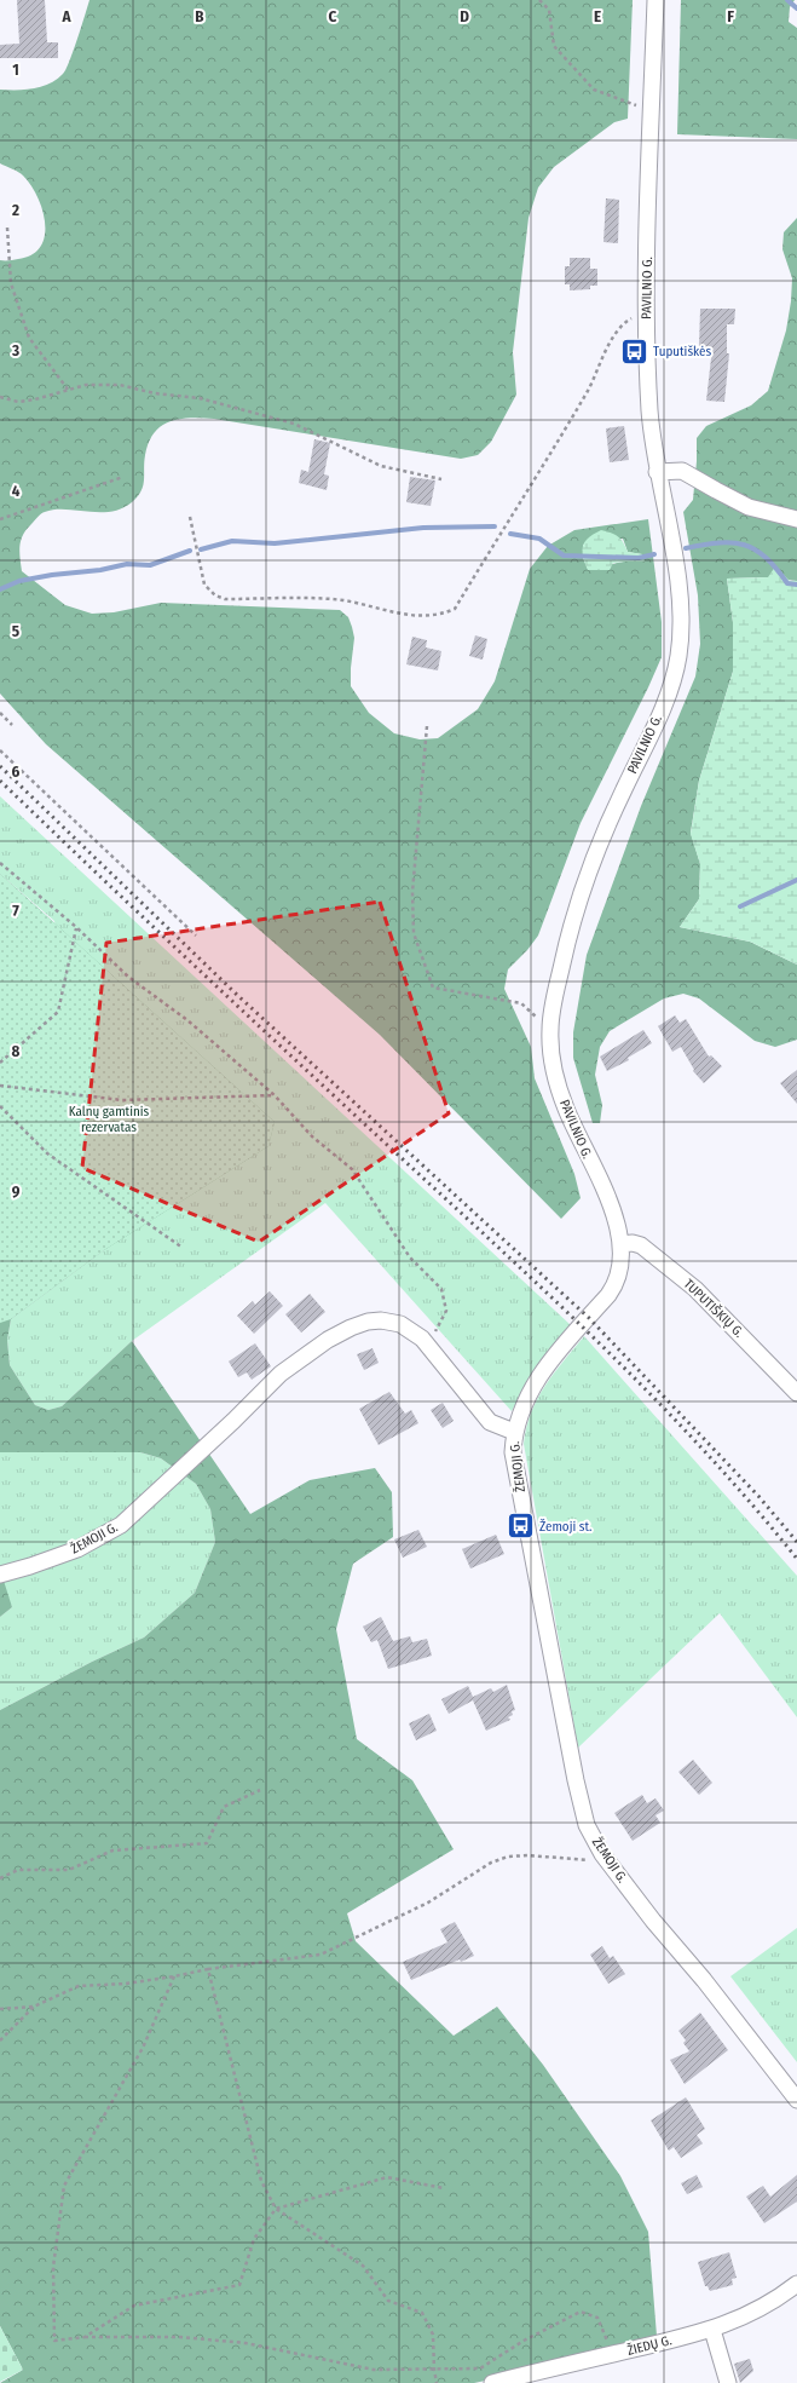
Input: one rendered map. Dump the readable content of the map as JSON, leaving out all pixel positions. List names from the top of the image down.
{
  "streets": {
    "street": [
      "PAVILNIO G.",
      "TUPUTIŠKIŲ G.",
      "ŽEMOJI G.",
      "ŽIEDŲ G."
    ]
  },
  "crossings": [
    ["PAVILNIO G.", "TUPUTIŠKIŲ G."],
    ["PAVILNIO G.", "ŽEMOJI G."]
  ],
  "parks": ["Kalnų gamtinis rezervatas"],
  "places": {
    "bus stop": ["Tuputiškės", "Žemoji st."]
  },
  "grid": {
    "columns": [
      "A",
      "B",
      "C",
      "D",
      "E",
      "F"
    ],
    "rows": [
      "1",
      "2",
      "3",
      "4",
      "5",
      "6",
      "7",
      "8",
      "9"
    ]
  }
}
